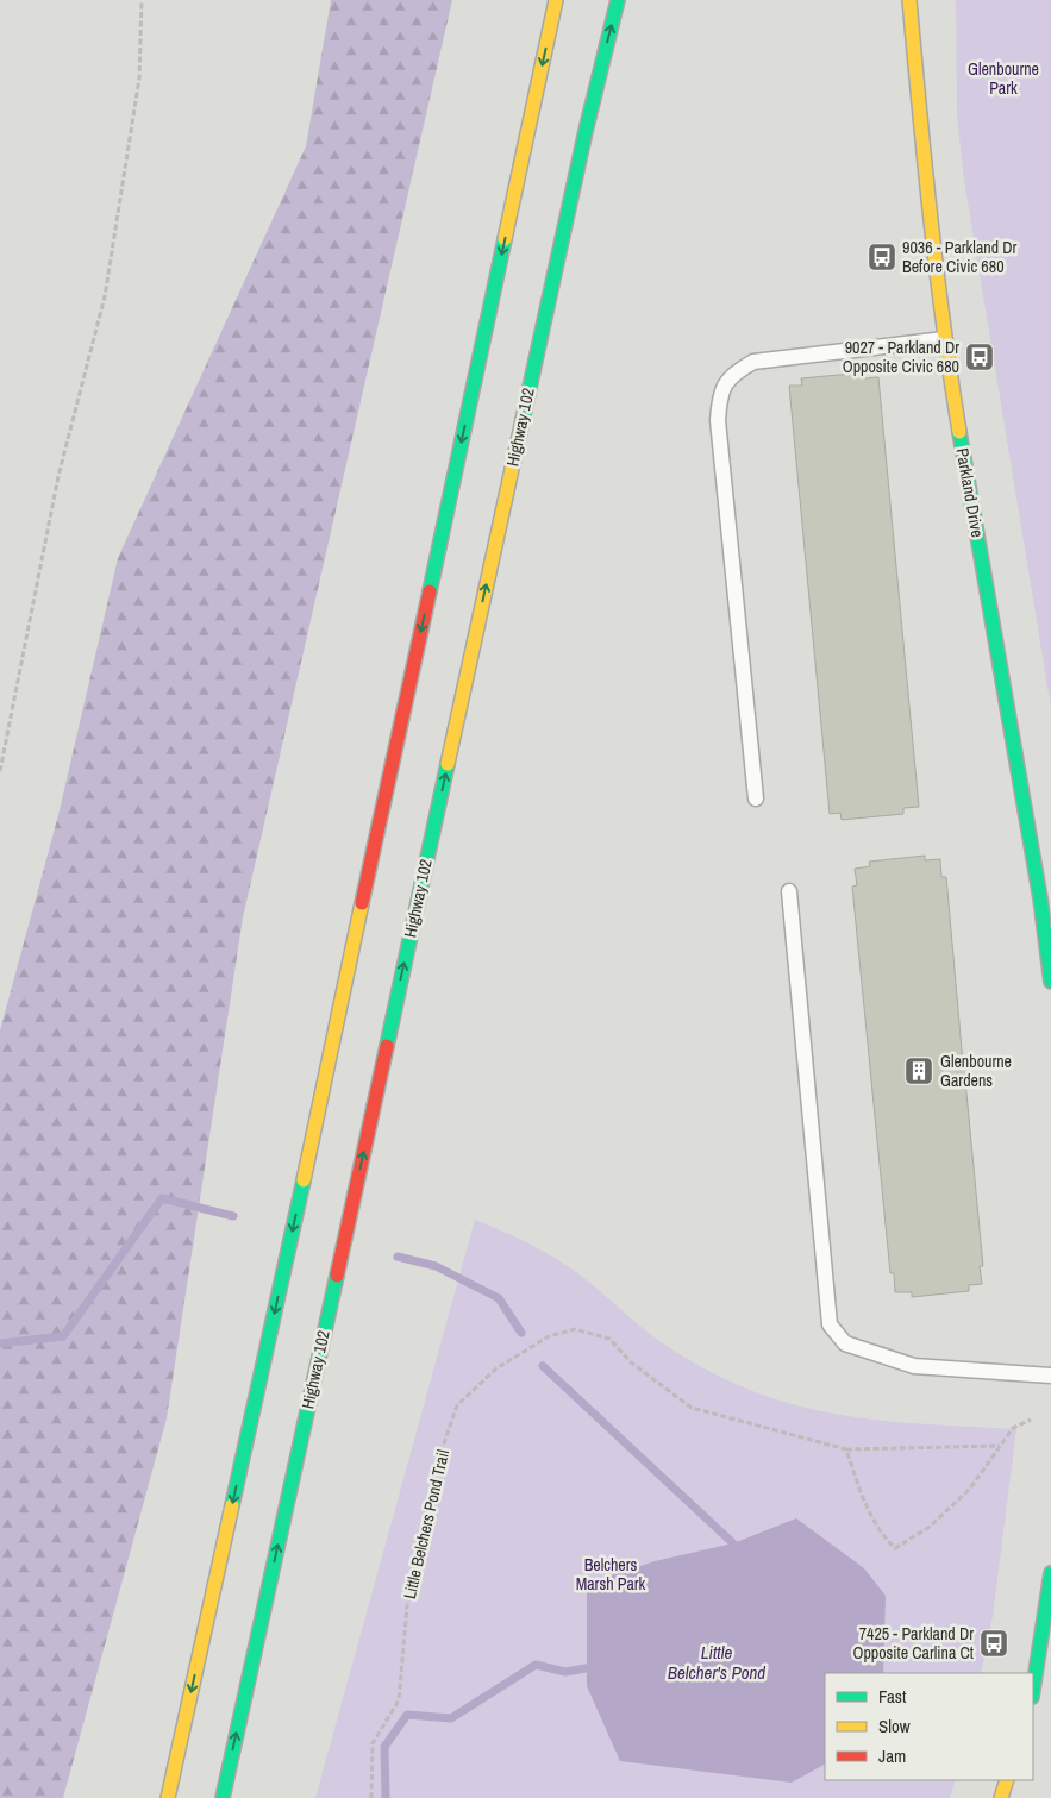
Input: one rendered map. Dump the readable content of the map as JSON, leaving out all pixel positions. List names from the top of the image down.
{
  "streets": {
    "main road": ["Highway 102", "Parkland Drive"],
    "path": ["Little Belchers Pond Trail"]
  },
  "water": ["Little Belcher's Pond"],
  "parks": ["Glenbourne Park", "Belchers Marsh Park"],
  "places": {
    "bus stop": ["9036 - Parkland Dr Before Civic 680", "9027 - Parkland Dr Opposite Civic 680", "7425 - Parkland Dr Opposite Carlina Ct"],
    "building": ["Glenbourne Gardens"]
  },
  "legend": ["Fast", "Slow", "Jam"]
}
